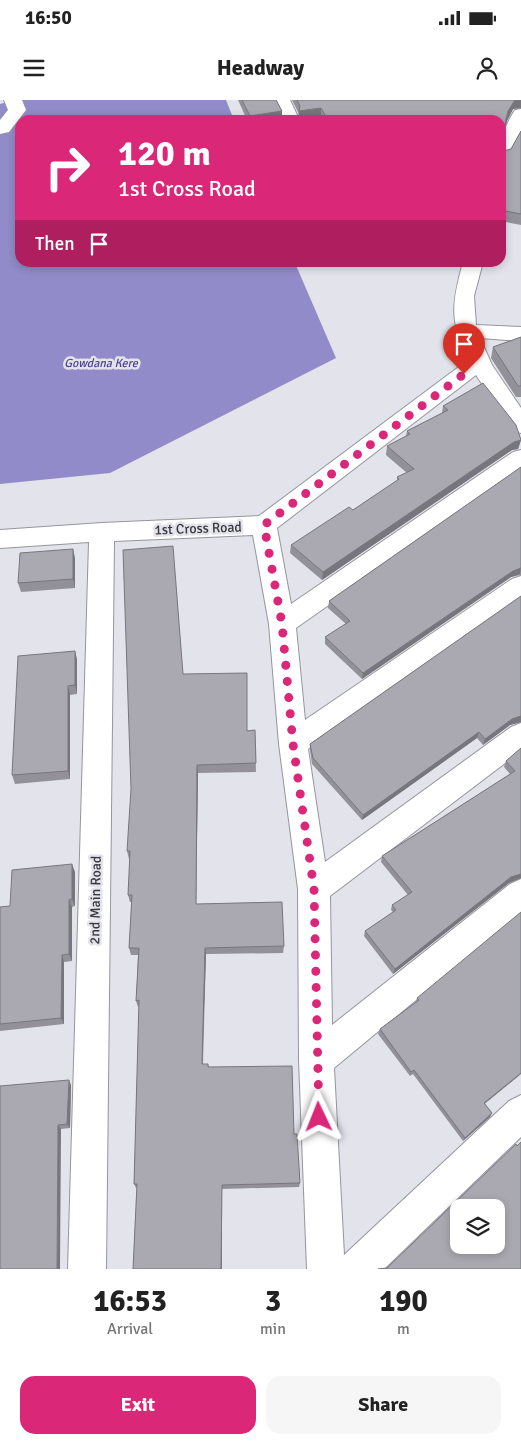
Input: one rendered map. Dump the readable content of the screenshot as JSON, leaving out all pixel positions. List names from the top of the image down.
{
  "streets": {
    "street": ["1st Cross Road", "2nd Main Road"]
  },
  "crossings": [
    ["1st Cross Road", "2nd Main Road"]
  ],
  "water": ["Gowdana Kere"],
  "page": {
    "status": "16:50",
    "header": "Headway",
    "turn": ["120 m", "1st Cross Road"],
    "then": "Then",
    "eta": [
      "16:53",
      "Arrival",
      "3",
      "min",
      "190",
      "m"
    ],
    "buttons": ["Exit", "Share"]
  }
}
